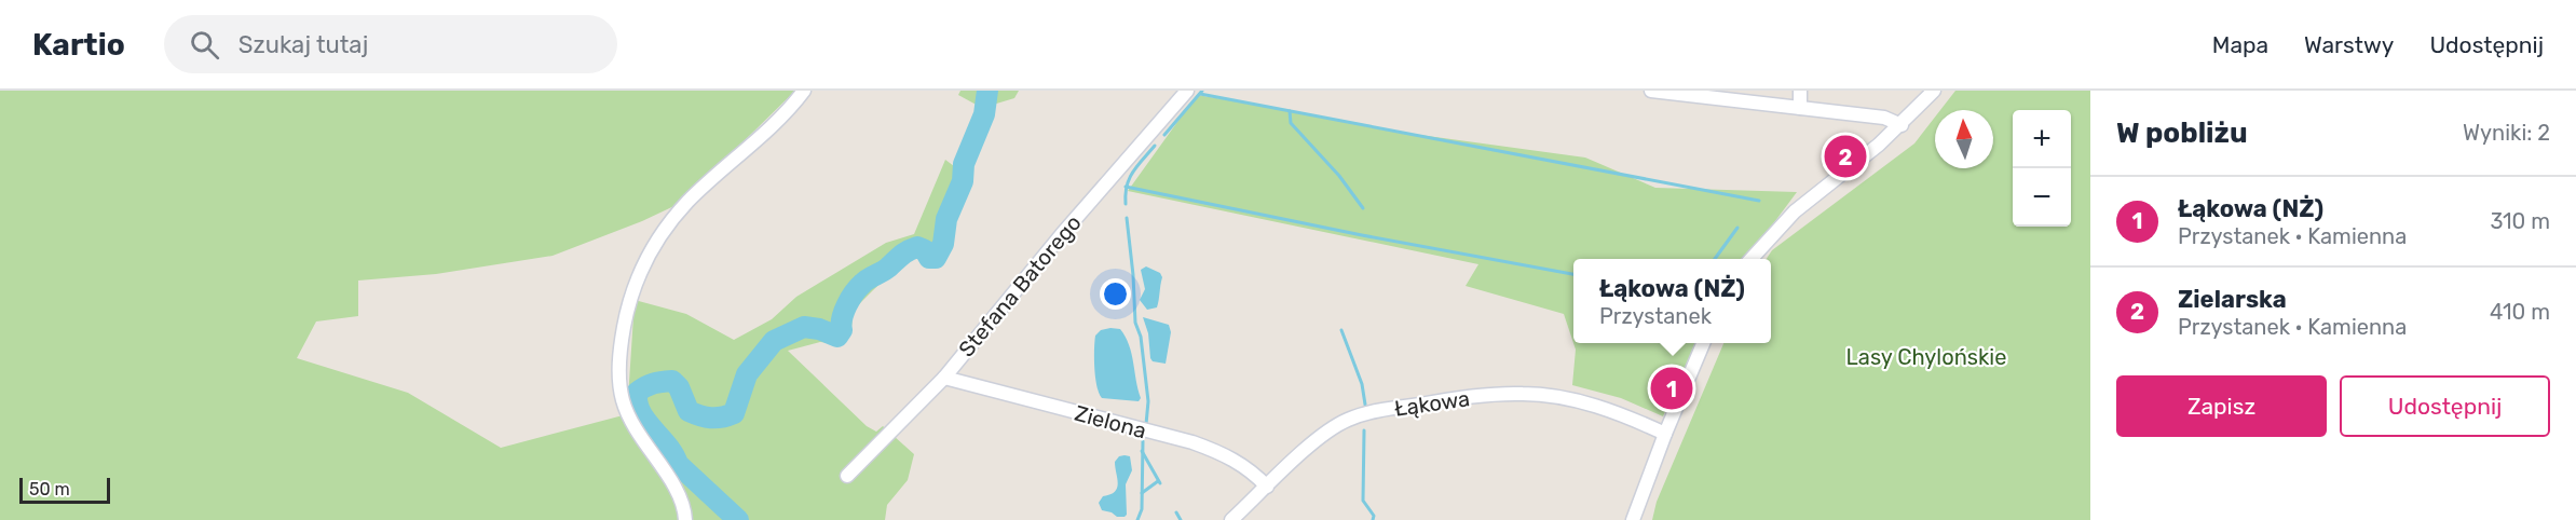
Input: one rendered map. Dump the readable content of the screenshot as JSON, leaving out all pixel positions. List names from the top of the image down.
{
  "streets": {
    "street": ["Stefana Batorego", "Łąkowa", "Zielona"]
  },
  "crossings": [
    ["Stefana Batorego", "Zielona"],
    ["Łąkowa", "Zielona"]
  ],
  "parks": ["Lasy Chylońskie"],
  "scale_bar": "50 m",
  "north": "top",
  "page": {
    "header": "Kartio",
    "search": "Szukaj tutaj",
    "nav": ["Mapa", "Warstwy", "Udostępnij"],
    "heading": ["W pobliżu", "Wyniki: 2"],
    "map_buttons": ["+", "−"],
    "pins": ["2", "1"],
    "list": [
      {
        "mark": "1",
        "name": "Łąkowa (NŻ)",
        "note": "Przystanek · Kamienna",
        "value": "310 m"
      },
      {
        "mark": "2",
        "name": "Zielarska",
        "note": "Przystanek · Kamienna",
        "value": "410 m"
      }
    ],
    "popup": ["Łąkowa (NŻ)", "Przystanek"],
    "buttons": ["Zapisz", "Udostępnij"],
    "scale": "50 m"
  }
}
